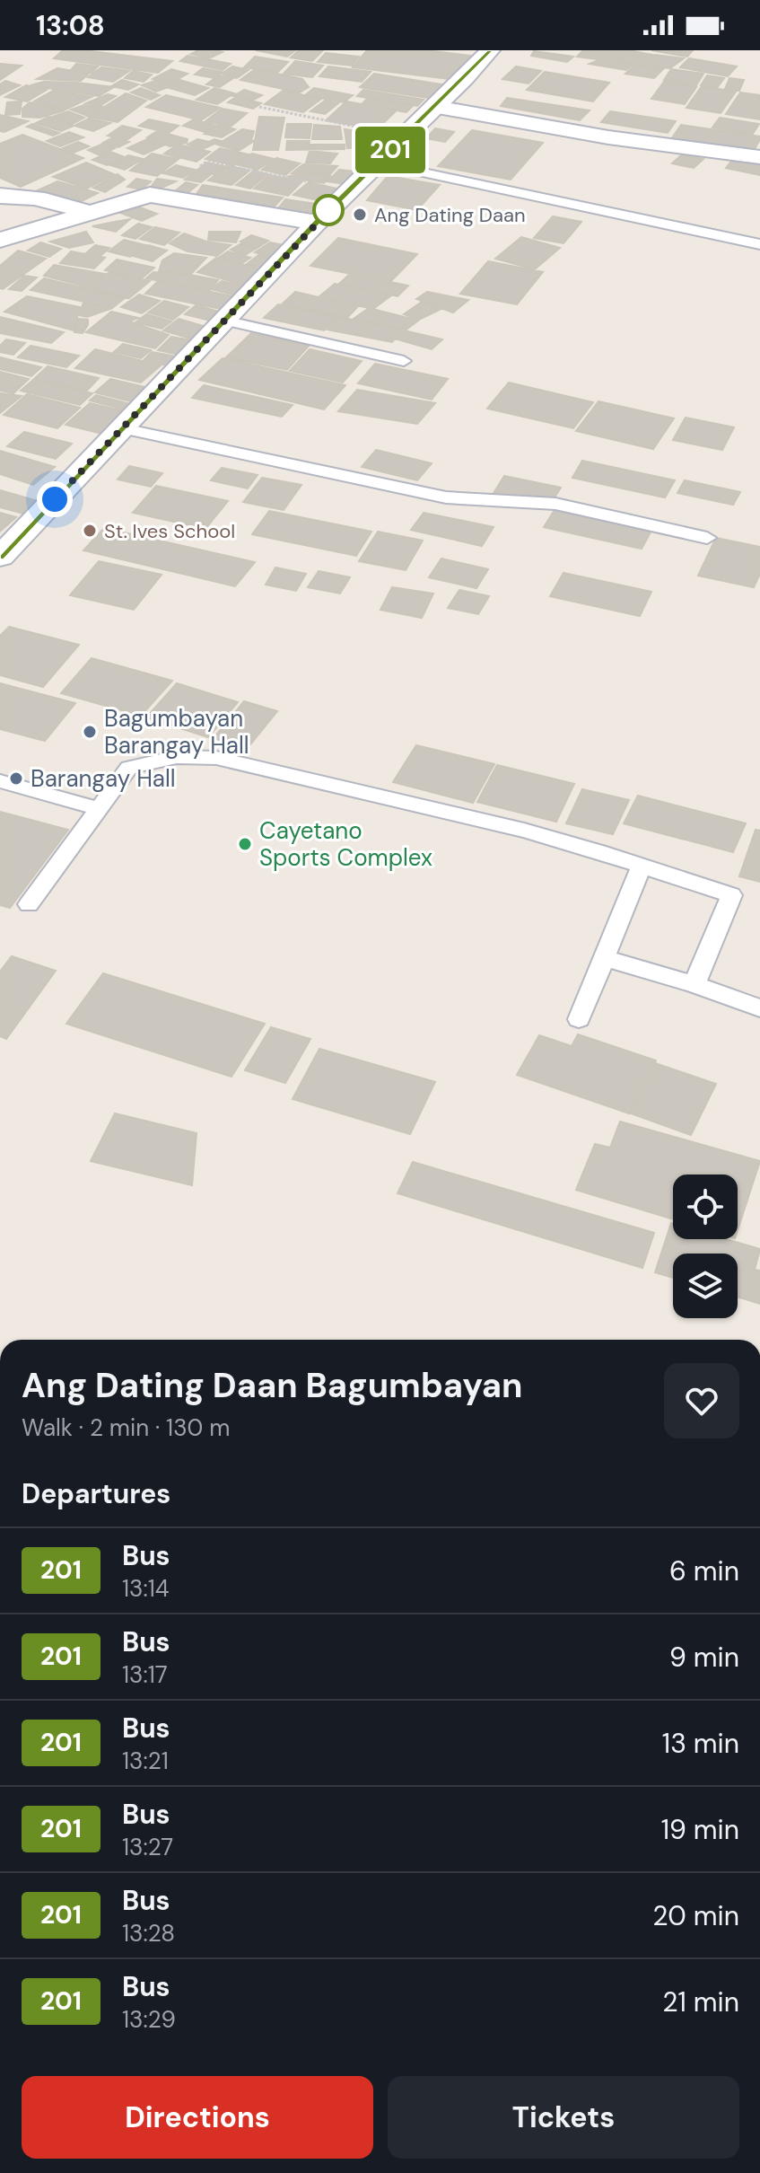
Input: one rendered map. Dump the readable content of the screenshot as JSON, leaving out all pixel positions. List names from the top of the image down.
{
  "places": [
    "Ang Dating Daan",
    "St. Ives School",
    "Bagumbayan Barangay Hall",
    "Barangay Hall",
    "Cayetano Sports Complex"
  ],
  "lines": ["bus line 201"],
  "page": {
    "status": "13:08",
    "on_map": "201",
    "heading": [
      ["Ang Dating Daan Bagumbayan", "Walk · 2 min · 130 m"],
      "Departures"
    ],
    "list": [
      {
        "mark": "201",
        "name": "Bus",
        "note": "13:14",
        "value": "6 min"
      },
      {
        "mark": "201",
        "name": "Bus",
        "note": "13:17",
        "value": "9 min"
      },
      {
        "mark": "201",
        "name": "Bus",
        "note": "13:21",
        "value": "13 min"
      },
      {
        "mark": "201",
        "name": "Bus",
        "note": "13:27",
        "value": "19 min"
      },
      {
        "mark": "201",
        "name": "Bus",
        "note": "13:28",
        "value": "20 min"
      },
      {
        "mark": "201",
        "name": "Bus",
        "note": "13:29",
        "value": "21 min"
      }
    ],
    "buttons": ["Directions", "Tickets"]
  }
}
